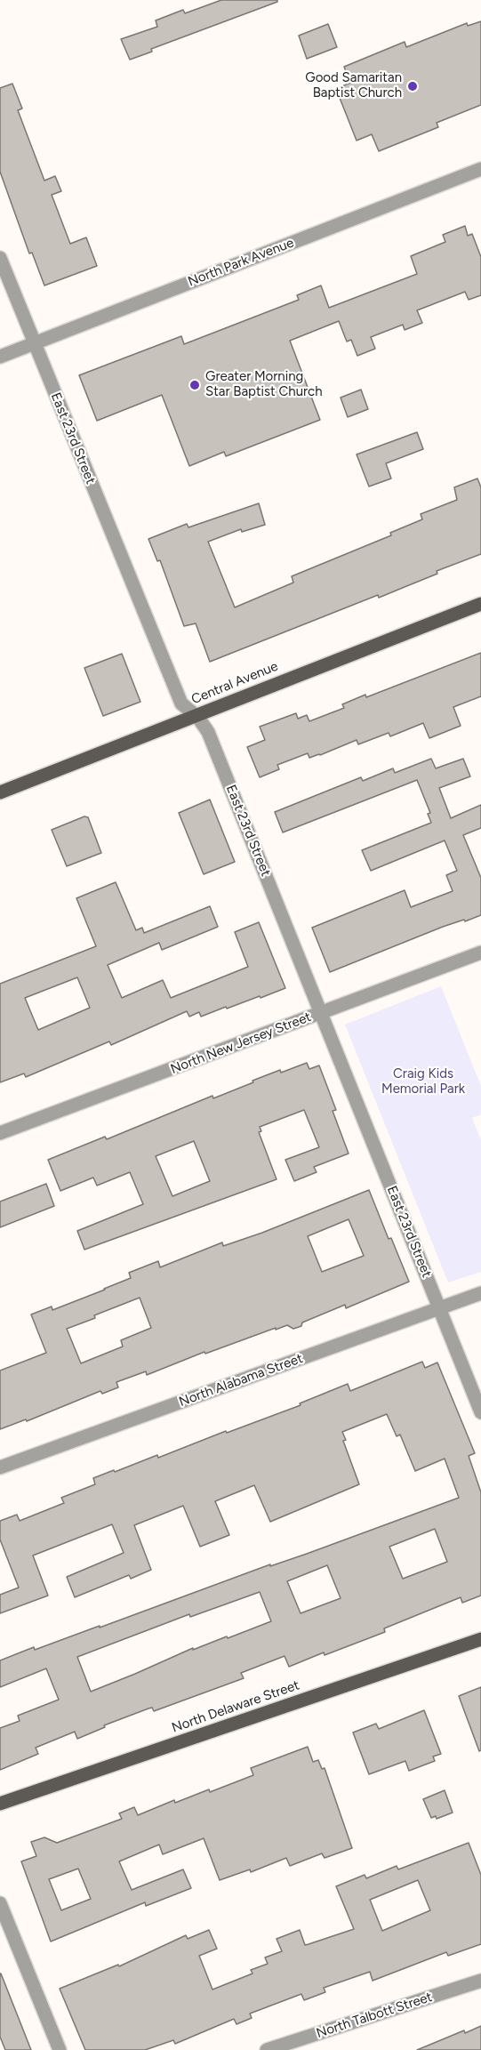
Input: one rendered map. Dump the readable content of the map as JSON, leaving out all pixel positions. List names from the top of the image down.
{
  "streets": {
    "main road": ["Central Avenue", "North Delaware Street"],
    "street": [
      "North Park Avenue",
      "East 23rd Street",
      "North New Jersey Street",
      "North Alabama Street",
      "North Talbott Street"
    ]
  },
  "crossings": [
    ["North Park Avenue", "East 23rd Street"],
    ["East 23rd Street", "Central Avenue"],
    ["East 23rd Street", "North New Jersey Street"],
    ["East 23rd Street", "North Alabama Street"]
  ],
  "parks": ["Craig Kids Memorial Park"],
  "places": ["Good Samaritan Baptist Church", "Greater Morning Star Baptist Church"]
}
